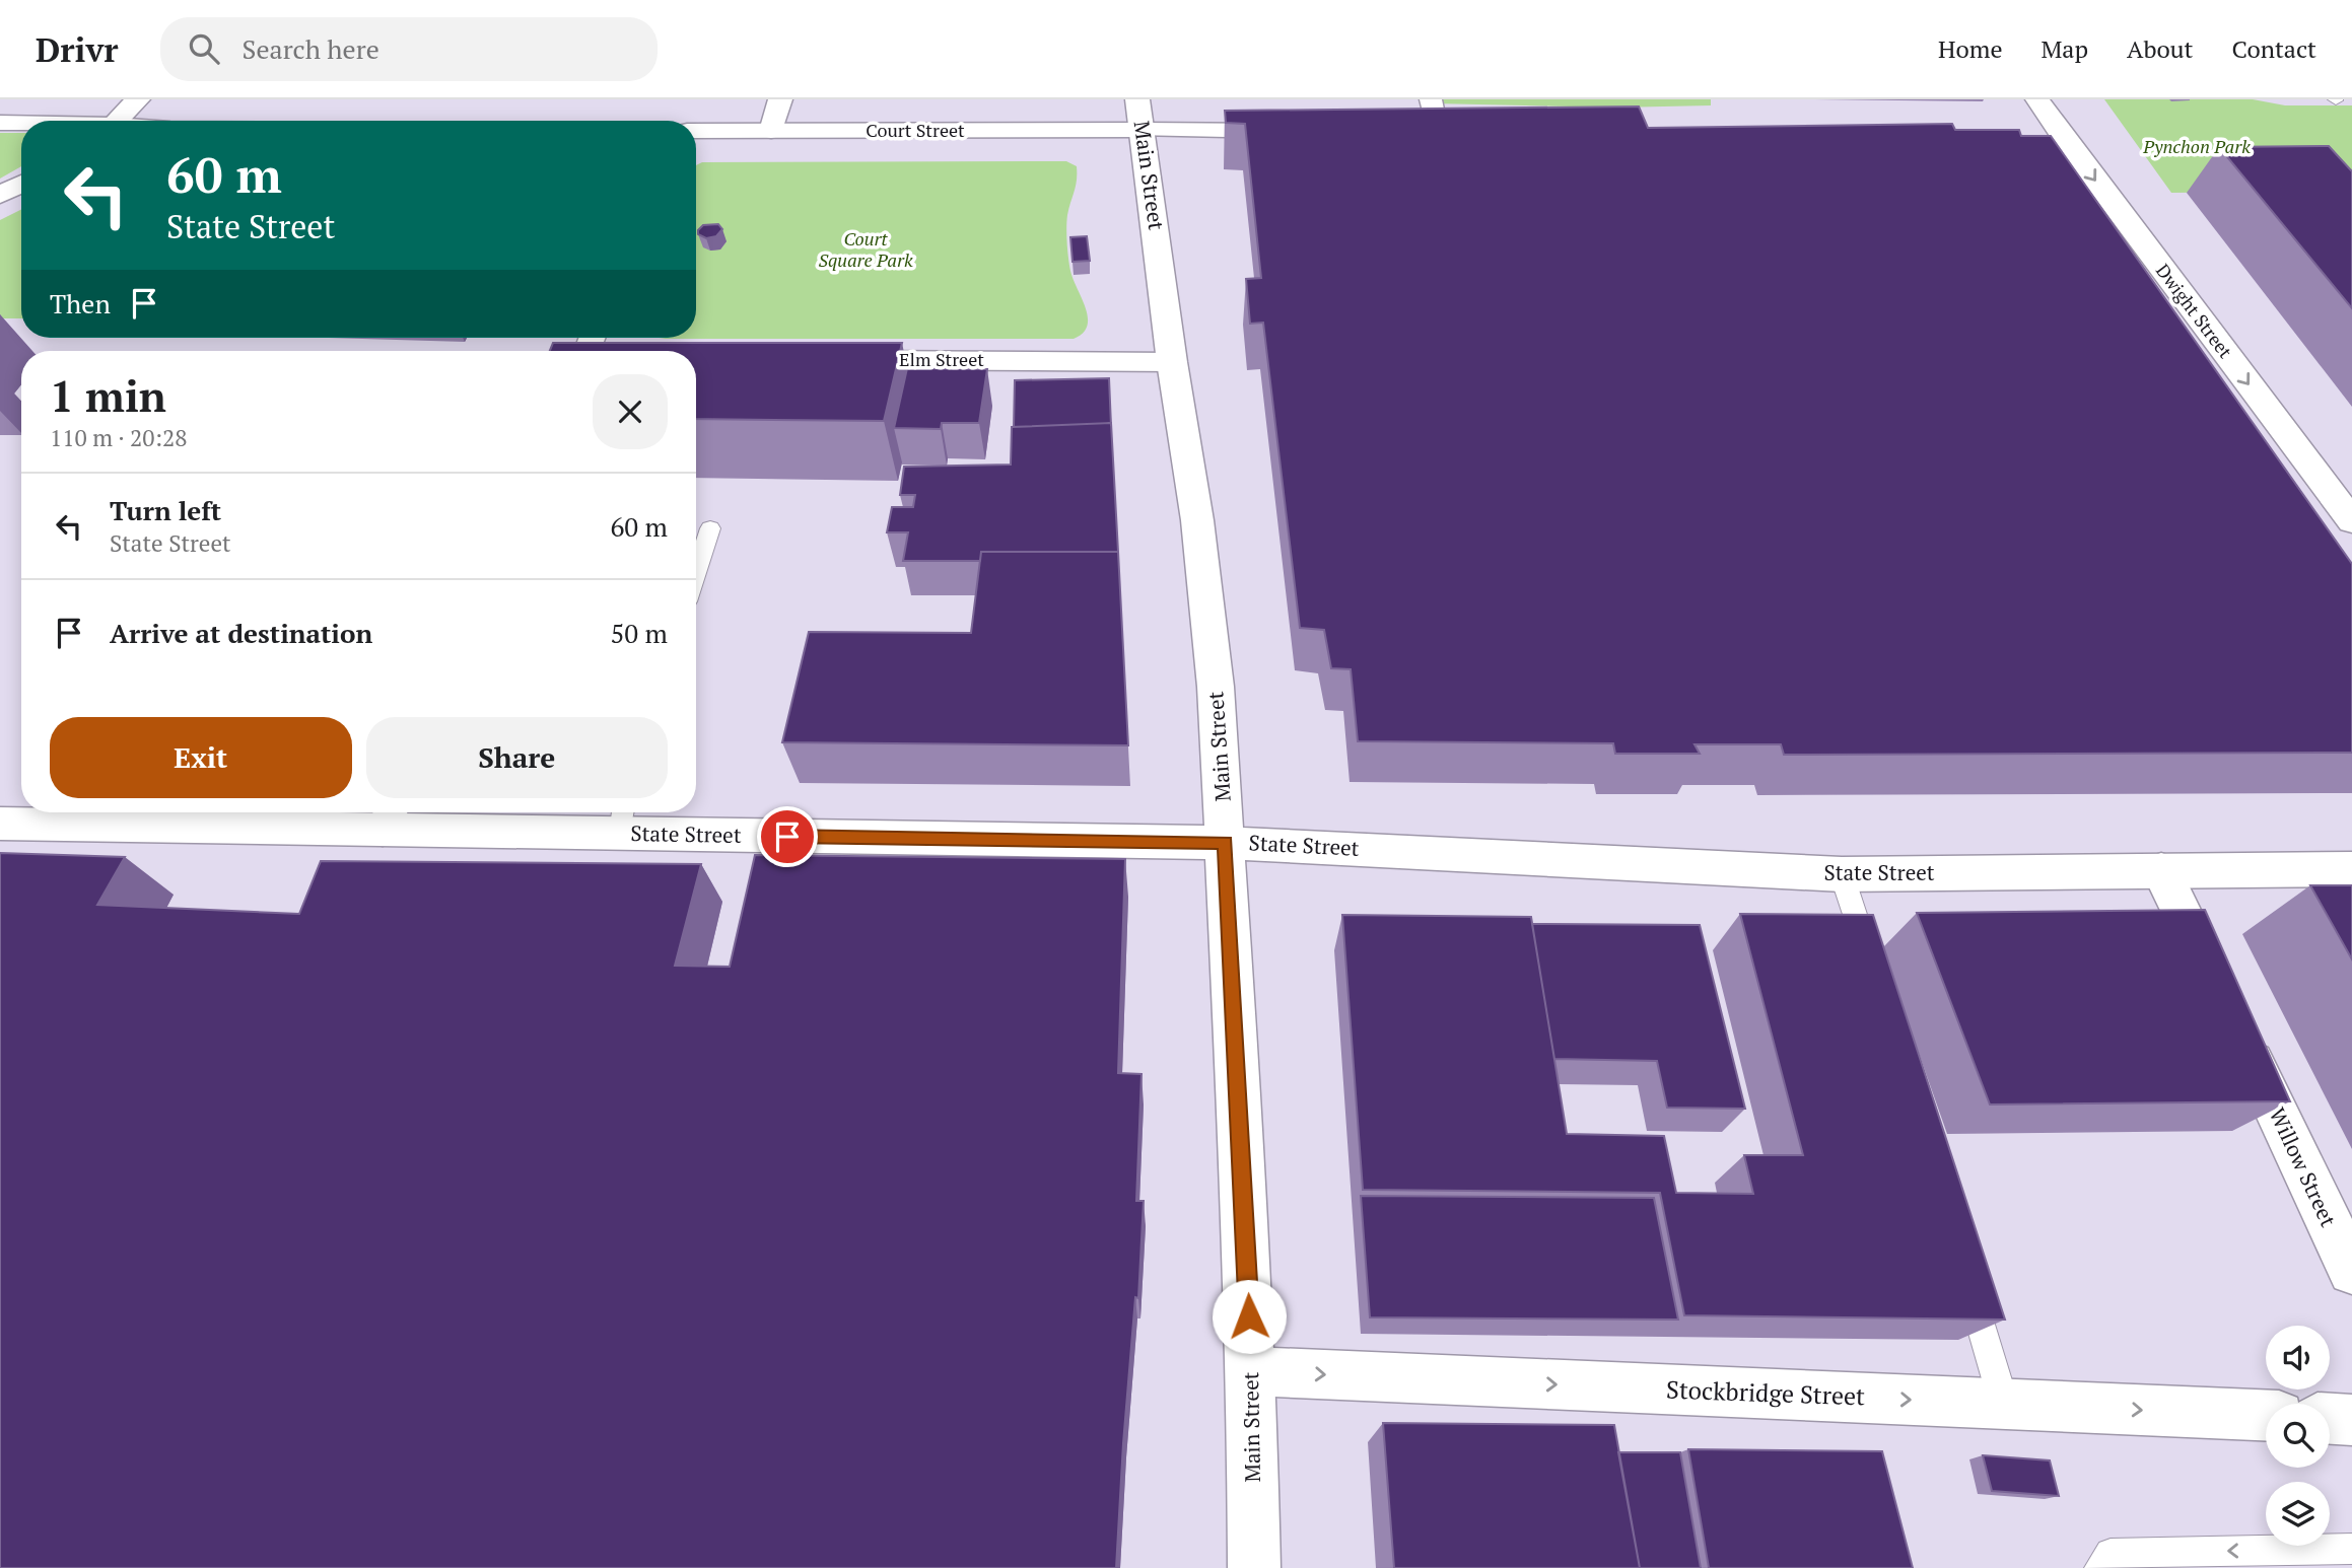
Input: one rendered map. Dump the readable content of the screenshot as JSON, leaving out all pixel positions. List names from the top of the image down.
{
  "streets": {
    "main road": [
      "Court Street",
      "Main Street",
      "Dwight Street",
      "State Street",
      "Willow Street",
      "Stockbridge Street"
    ],
    "street": ["Elm Street"]
  },
  "crossings": [
    ["Court Street", "Main Street"],
    ["Main Street", "Elm Street"],
    ["Main Street", "State Street"],
    ["Main Street", "Stockbridge Street"]
  ],
  "one_way": ["Dwight Street", "Stockbridge Street"],
  "parks": ["Pynchon Park", "Court Square Park"],
  "page": {
    "header": "Drivr",
    "search": "Search here",
    "nav": [
      "Home",
      "Map",
      "About",
      "Contact"
    ],
    "turn": ["60 m", "State Street"],
    "then": "Then",
    "heading": ["1 min", "110 m · 20:28"],
    "list": [
      {
        "name": "Turn left",
        "note": "State Street",
        "value": "60 m"
      },
      {
        "name": "Arrive at destination",
        "value": "50 m"
      }
    ],
    "buttons": ["Exit", "Share"]
  }
}
